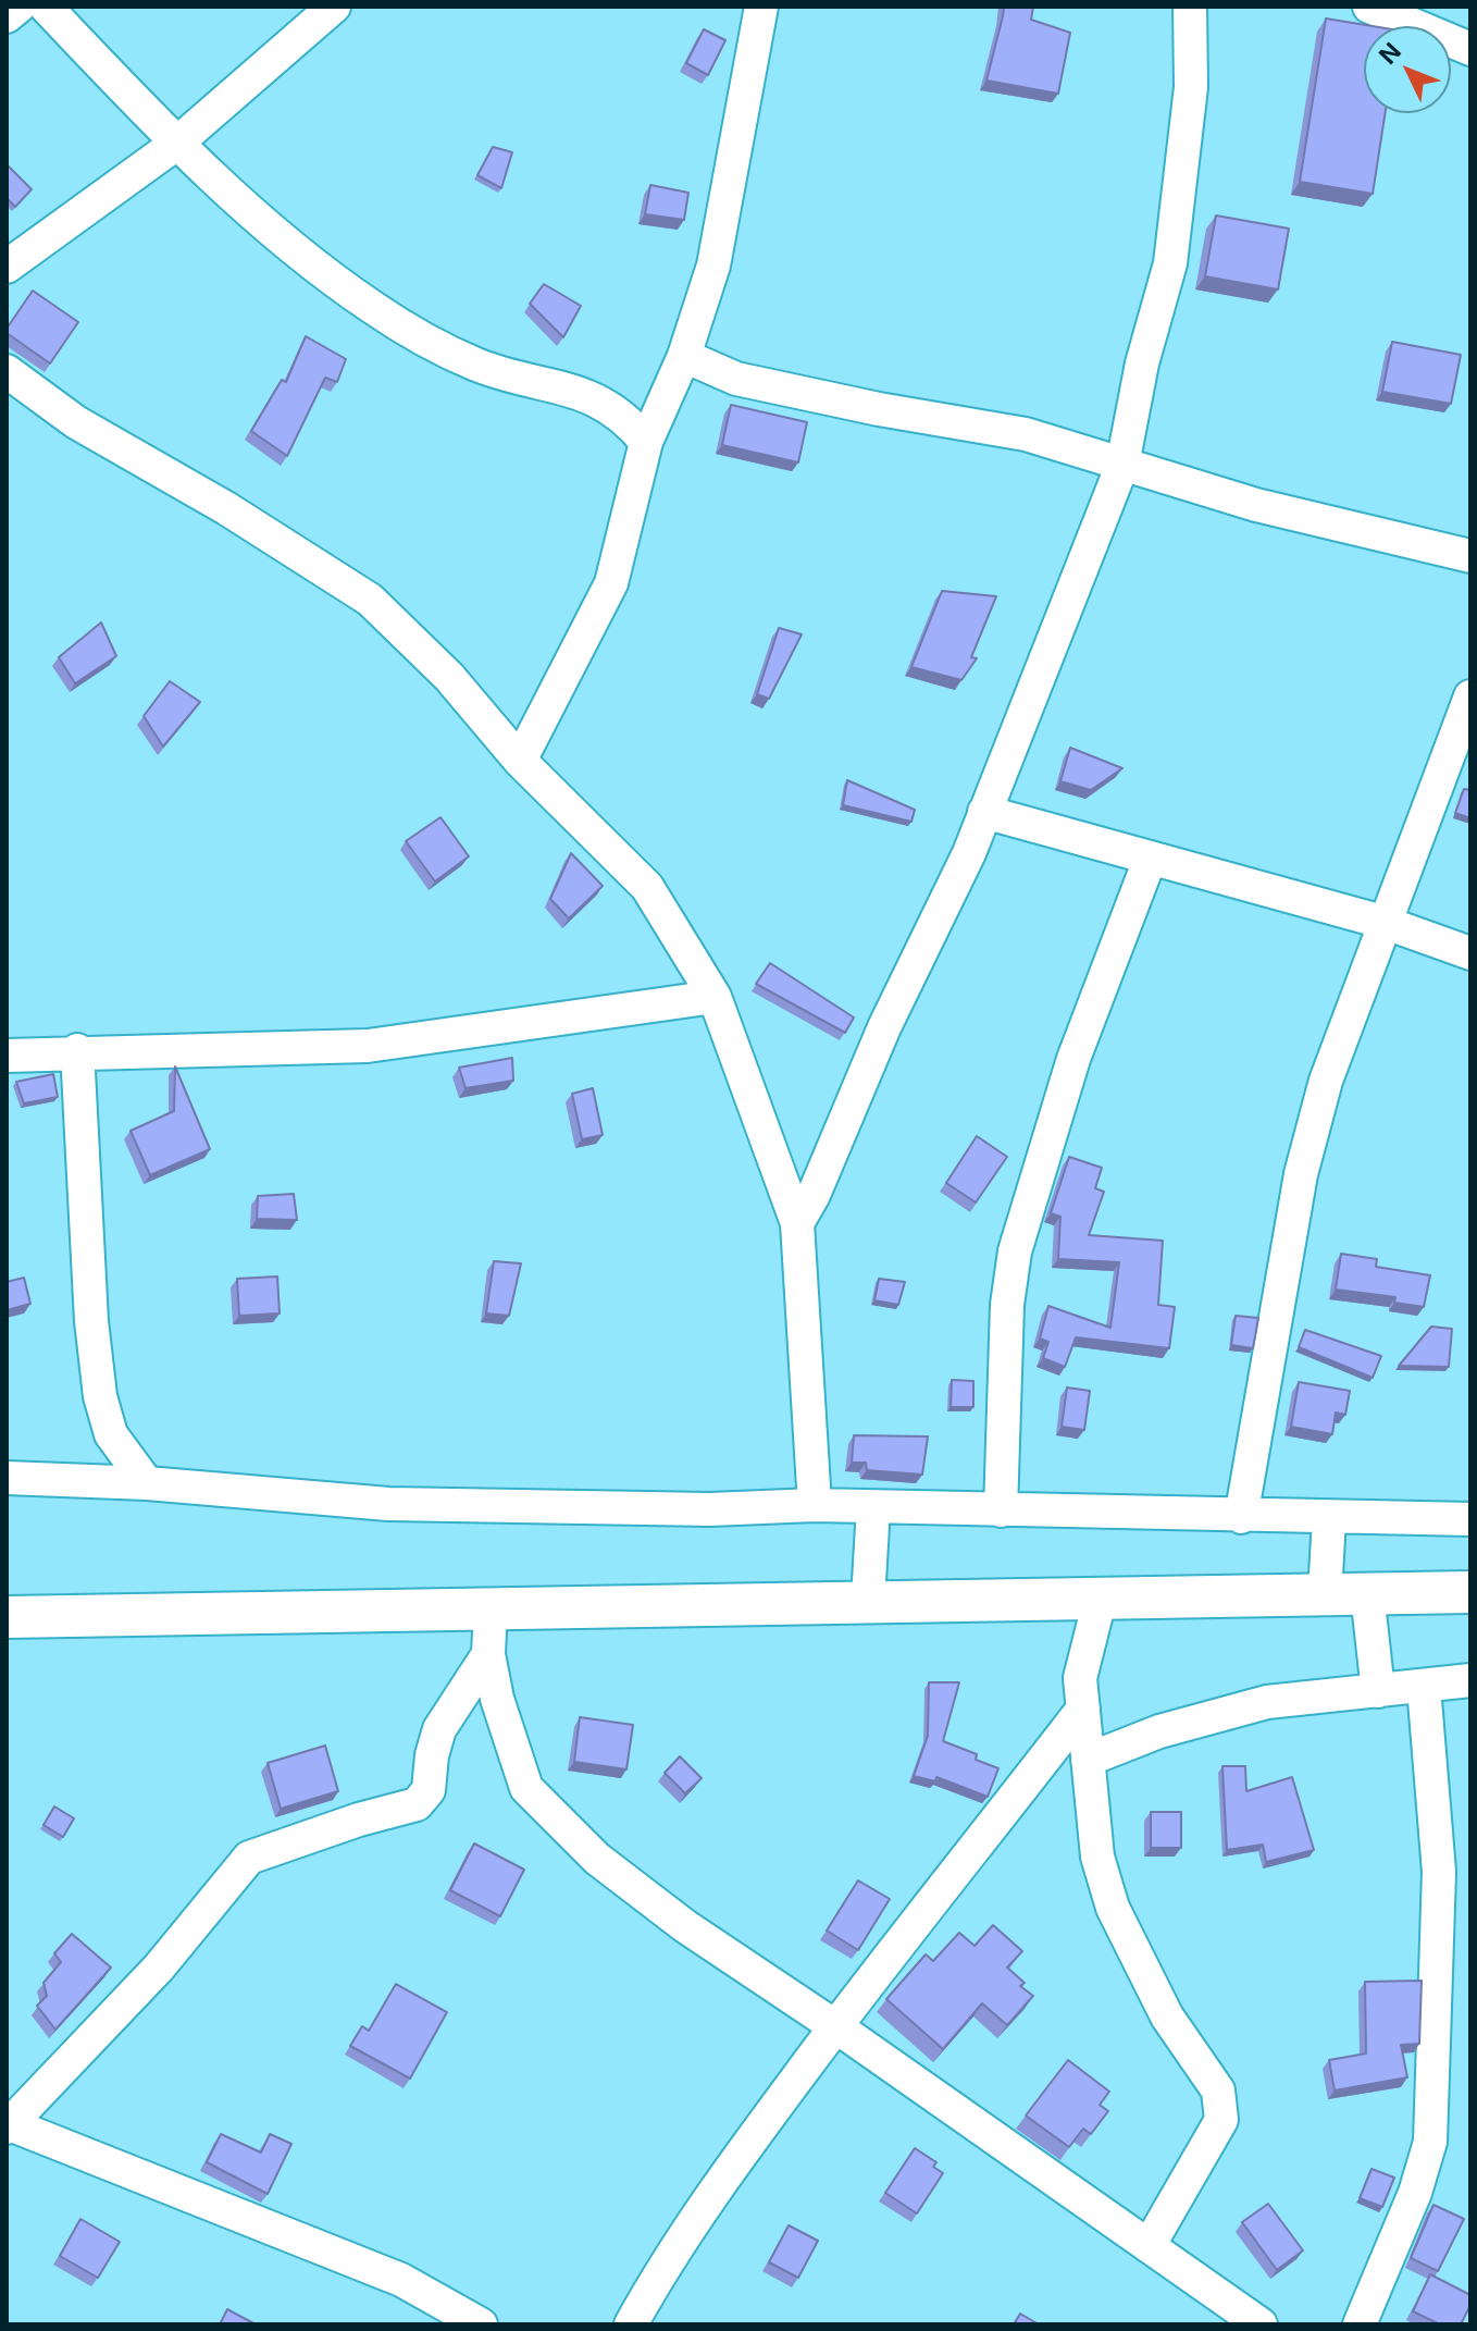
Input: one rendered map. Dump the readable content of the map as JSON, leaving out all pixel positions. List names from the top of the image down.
{
  "north": "top left"
}
